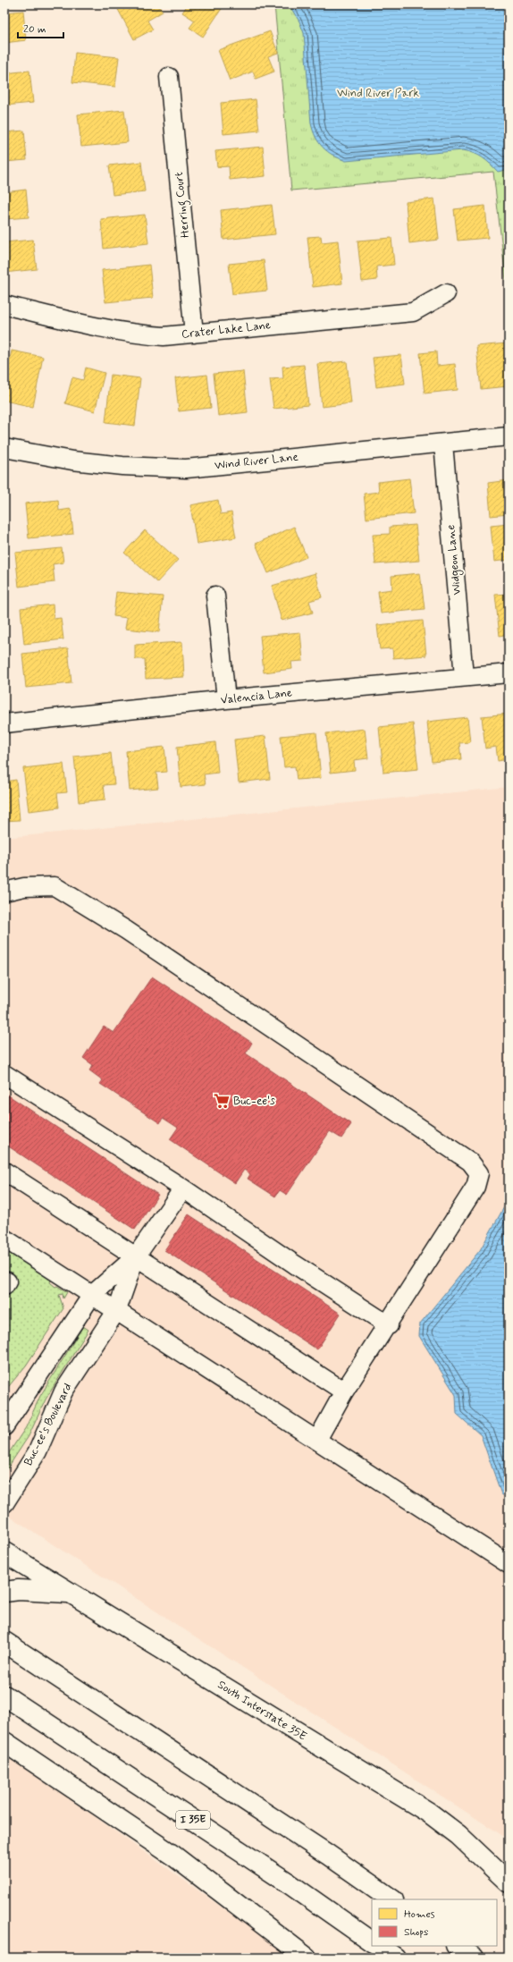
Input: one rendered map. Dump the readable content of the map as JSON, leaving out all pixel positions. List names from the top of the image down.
{
  "streets": {
    "main road": ["South Interstate 35E", "I 35E"],
    "street": [
      "Herring Court",
      "Crater Lake Lane",
      "Wind River Lane",
      "Widgeon Lane",
      "Valencia Lane",
      "Buc-ee's Boulevard"
    ]
  },
  "crossings": [
    ["Herring Court", "Crater Lake Lane"],
    ["Wind River Lane", "Widgeon Lane"],
    ["Widgeon Lane", "Valencia Lane"]
  ],
  "parks": ["Wind River Park"],
  "places": {
    "supermarket": ["Buc-ee's"]
  },
  "legend": ["Homes", "Shops"],
  "scale_bar": "20 m"
}
